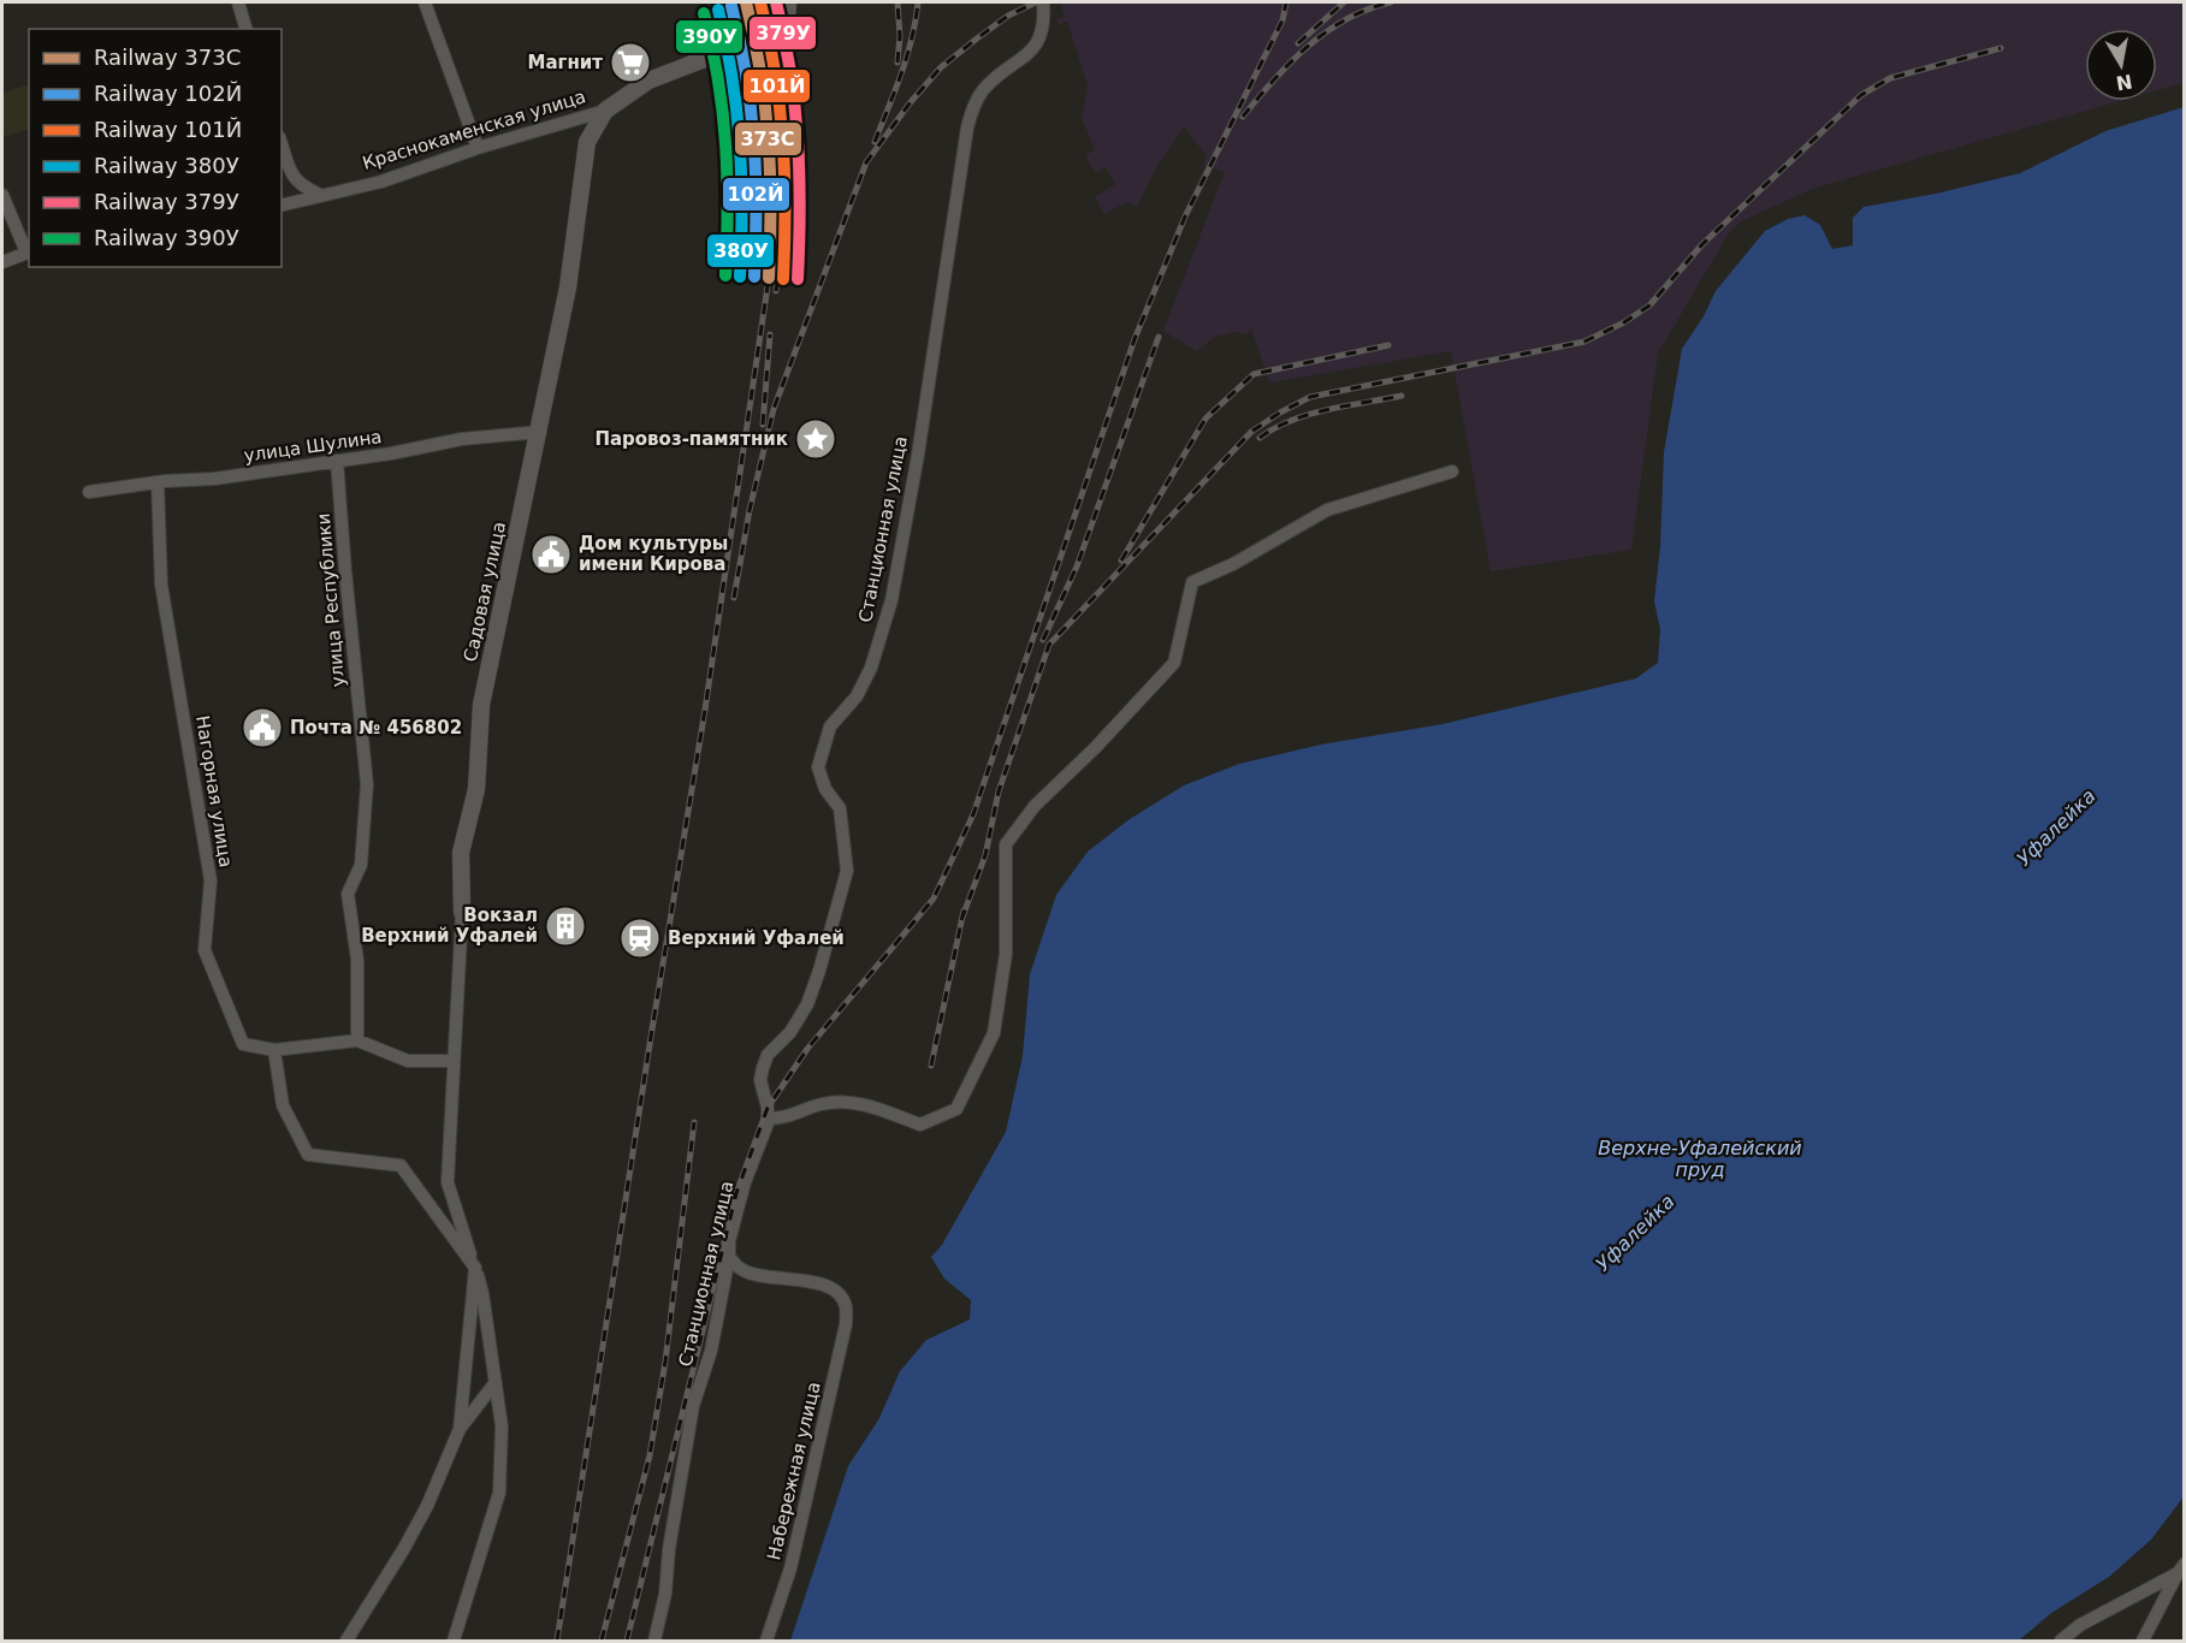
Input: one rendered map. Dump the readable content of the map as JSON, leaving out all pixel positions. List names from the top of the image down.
{
  "streets": {
    "street": [
      "Краснокаменская улица",
      "улица Шулина",
      "Станционная улица",
      "Садовая улица",
      "улица Республики",
      "Нагорная улица",
      "Набережная улица"
    ]
  },
  "crossings": [
    ["Краснокаменская улица", "Садовая улица"],
    ["улица Шулина", "Садовая улица"],
    ["улица Шулина", "улица Республики"],
    ["улица Шулина", "Нагорная улица"],
    ["Станционная улица", "Набережная улица"]
  ],
  "water": ["Уфалейка", "Верхне-Уфалейский пруд"],
  "places": {
    "supermarket": ["Магнит"],
    "place": ["Паровоз-памятник"],
    "public building": ["Дом культуры имени Кирова", "Почта № 456802"],
    "building": ["Вокзал Верхний Уфалей"],
    "station": ["Верхний Уфалей"]
  },
  "lines": [
    "rail line 373C",
    "rail line 101Й",
    "rail line 379У",
    "rail line 102Й",
    "rail line 380У",
    "rail line 390У"
  ],
  "legend": [
    "Railway 373C",
    "Railway 102Й",
    "Railway 101Й",
    "Railway 380У",
    "Railway 379У",
    "Railway 390У"
  ],
  "north": "bottom"
}
